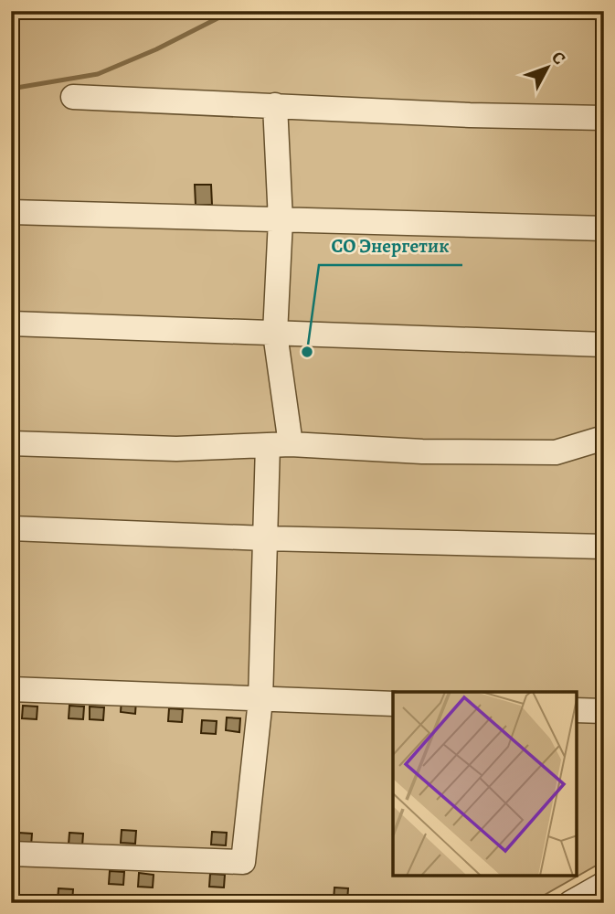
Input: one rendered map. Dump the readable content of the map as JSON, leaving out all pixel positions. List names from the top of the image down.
{
  "places": ["СО Энергетик"],
  "north": "top right"
}
